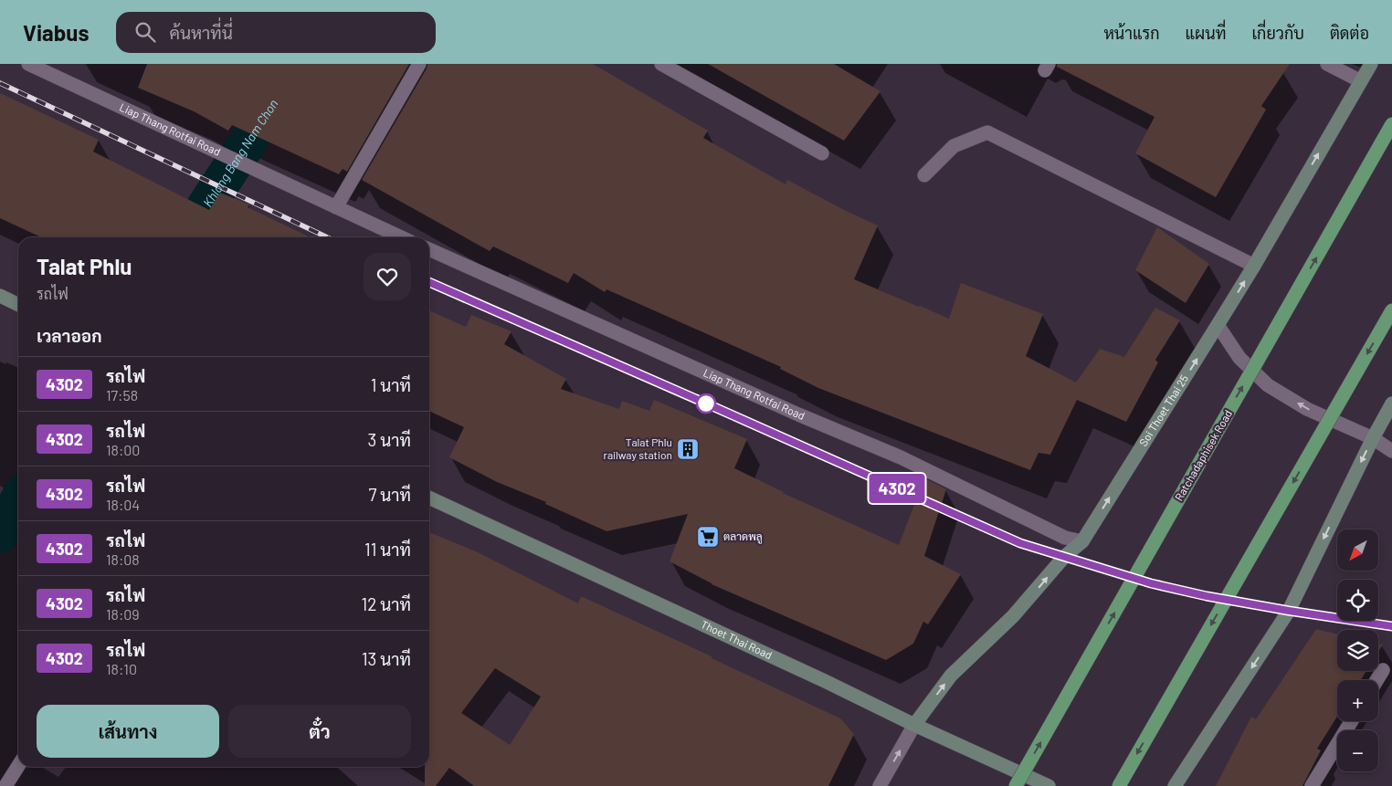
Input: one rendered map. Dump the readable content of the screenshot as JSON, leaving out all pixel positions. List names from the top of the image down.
{
  "streets": {
    "main road": ["Soi Thoet Thai 25", "Ratchadaphisek Road", "Thoet Thai Road"],
    "street": ["Liap Thang Rotfai Road"]
  },
  "crossings": [
    ["Liap Thang Rotfai Road", "Soi Thoet Thai 25"],
    ["Soi Thoet Thai 25", "Thoet Thai Road"]
  ],
  "one_way": ["Soi Thoet Thai 25"],
  "water": ["Khlong Bang Nam Chon"],
  "places": {
    "building": ["Talat Phlu railway station"],
    "supermarket": ["ตลาดพลู"]
  },
  "north": "bottom left",
  "page": {
    "header": "Viabus",
    "search": "ค้นหาที่นี่",
    "nav": [
      "หน้าแรก",
      "แผนที่",
      "เกี่ยวกับ",
      "ติดต่อ"
    ],
    "on_map": "4302",
    "heading": [
      ["Talat Phlu", "รถไฟ"],
      "เวลาออก"
    ],
    "list": [
      {
        "mark": "4302",
        "name": "รถไฟ",
        "note": "17:58",
        "value": "1 นาที"
      },
      {
        "mark": "4302",
        "name": "รถไฟ",
        "note": "18:00",
        "value": "3 นาที"
      },
      {
        "mark": "4302",
        "name": "รถไฟ",
        "note": "18:04",
        "value": "7 นาที"
      },
      {
        "mark": "4302",
        "name": "รถไฟ",
        "note": "18:08",
        "value": "11 นาที"
      },
      {
        "mark": "4302",
        "name": "รถไฟ",
        "note": "18:09",
        "value": "12 นาที"
      },
      {
        "mark": "4302",
        "name": "รถไฟ",
        "note": "18:10",
        "value": "13 นาที"
      }
    ],
    "map_buttons": ["+", "−"],
    "buttons": ["เส้นทาง", "ตั๋ว"]
  }
}
